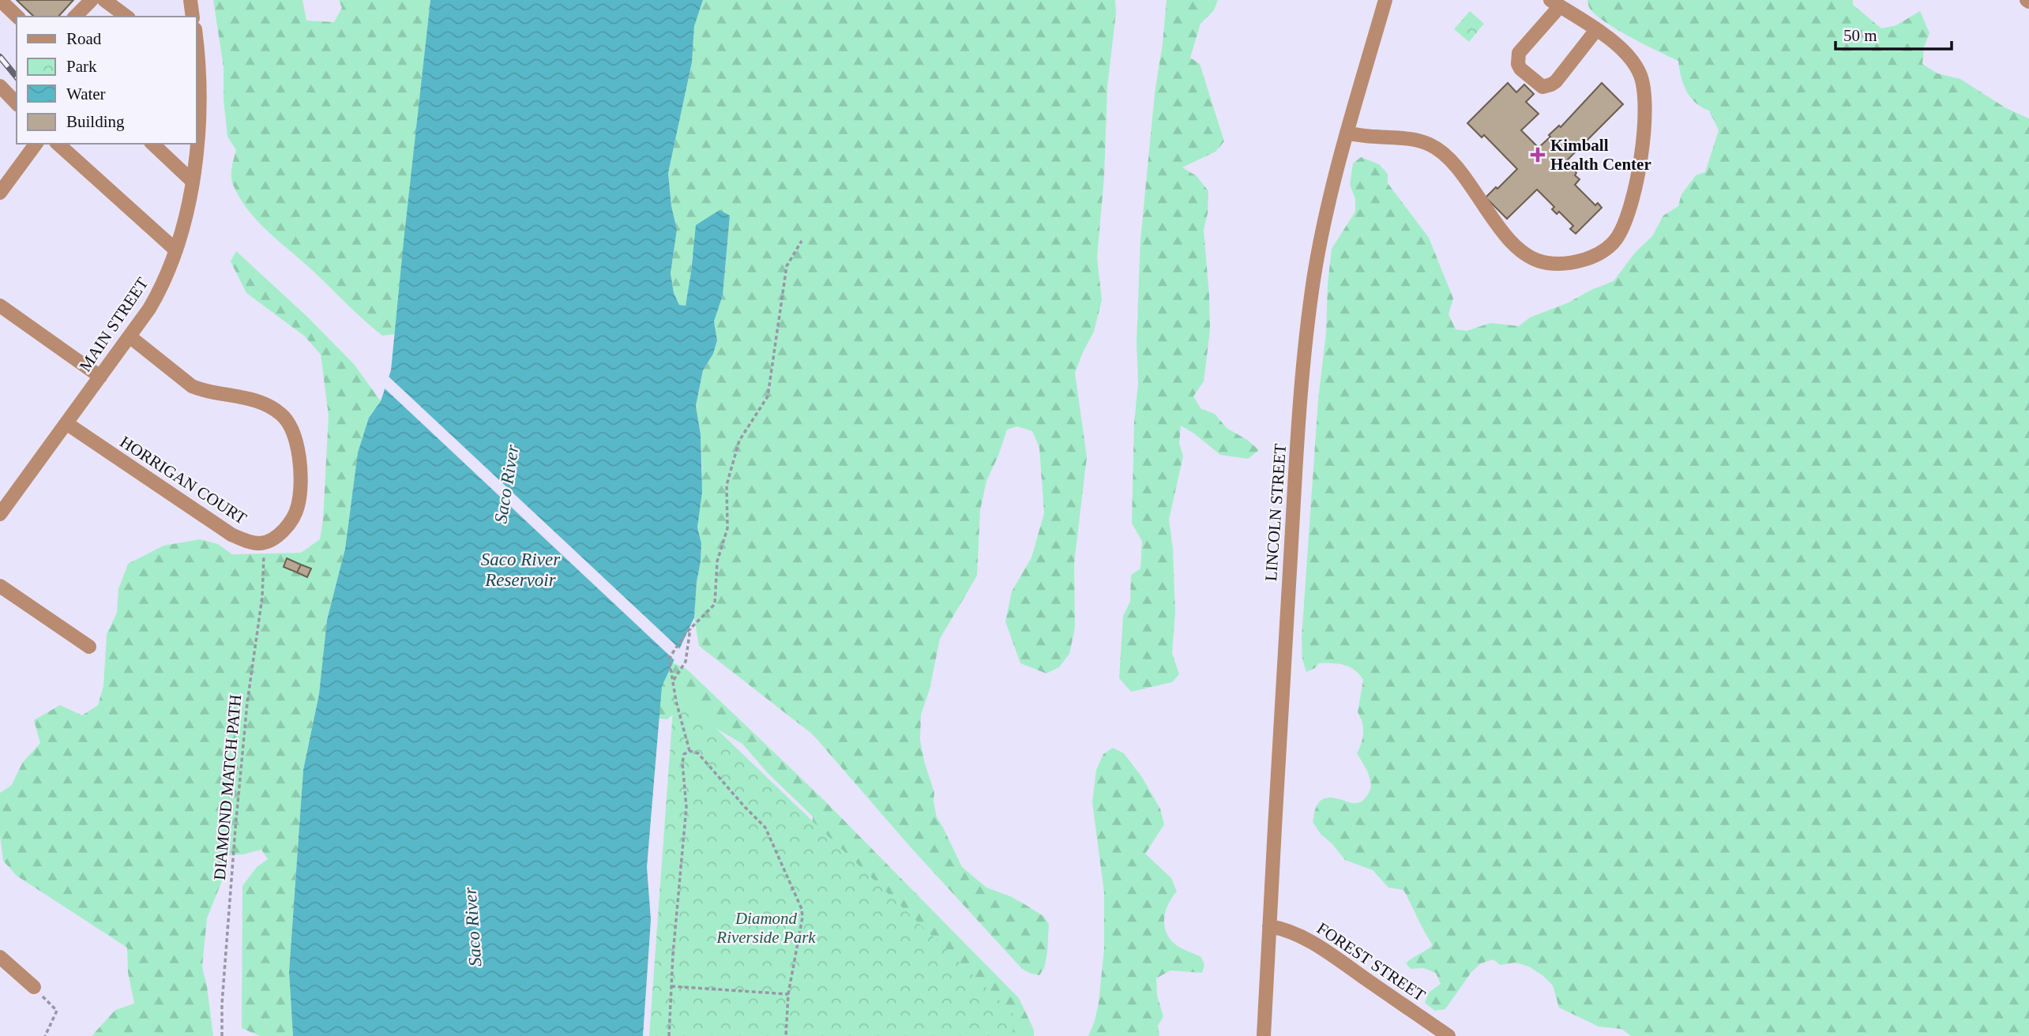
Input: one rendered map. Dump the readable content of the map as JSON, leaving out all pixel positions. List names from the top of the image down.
{
  "streets": {
    "street": [
      "MAIN STREET",
      "HORRIGAN COURT",
      "LINCOLN STREET",
      "FOREST STREET"
    ],
    "path": ["DIAMOND MATCH PATH"]
  },
  "crossings": [
    ["MAIN STREET", "HORRIGAN COURT"],
    ["HORRIGAN COURT", "DIAMOND MATCH PATH"],
    ["LINCOLN STREET", "FOREST STREET"]
  ],
  "water": ["Saco River", "Saco River Reservoir"],
  "parks": ["Diamond Riverside Park"],
  "places": {
    "health": ["Kimball Health Center"]
  },
  "legend": [
    "Road",
    "Park",
    "Water",
    "Building"
  ],
  "scale_bar": "50 m"
}
